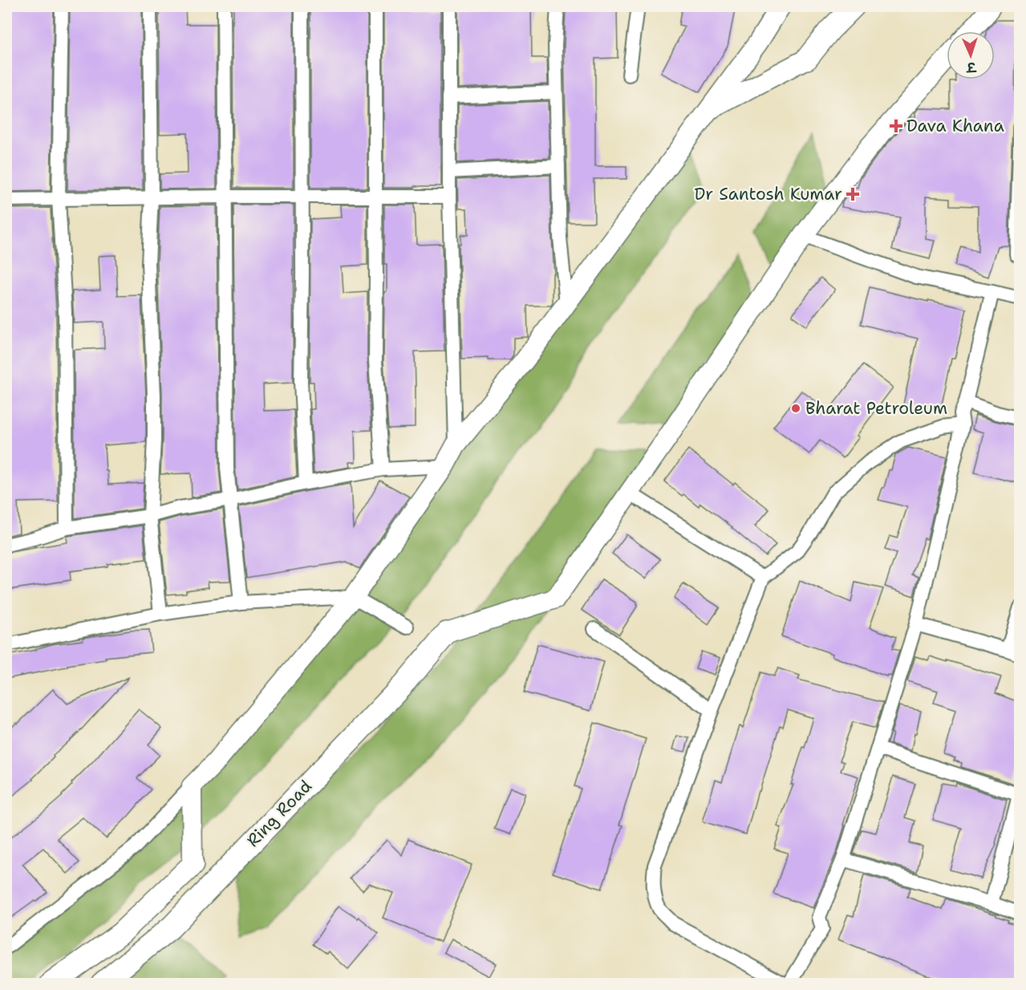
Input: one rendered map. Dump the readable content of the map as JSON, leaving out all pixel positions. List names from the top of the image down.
{
  "streets": {
    "main road": ["Ring Road"]
  },
  "places": {
    "health": ["Dava Khana", "Dr Santosh Kumar"],
    "other": ["Bharat Petroleum"]
  },
  "north": "bottom"
}
